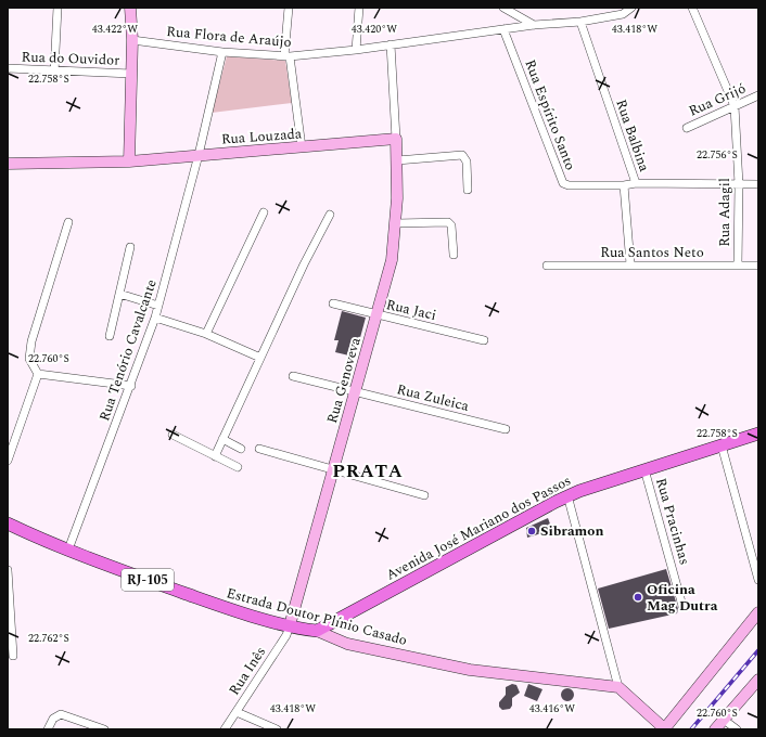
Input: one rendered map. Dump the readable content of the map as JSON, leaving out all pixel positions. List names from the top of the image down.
{
  "streets": {
    "main road": ["Avenida José Mariano dos Passos", "RJ-105", "Estrada Doutor Plínio Casado"],
    "street": [
      "Rua Flora de Araújo",
      "Rua do Ouvidor",
      "Rua Grijó",
      "Rua Espírito Santo",
      "Rua Balbina",
      "Rua Louzada",
      "Rua Adagil",
      "Rua Santos Neto",
      "Rua Jaci",
      "Rua Tenório Cavalcante",
      "Rua Genoveva",
      "Rua Zuleica",
      "Rua Pracinhas",
      "Rua Inês"
    ]
  },
  "crossings": [
    ["Rua Flora de Araújo", "Rua Espírito Santo"],
    ["Rua Flora de Araújo", "Rua Balbina"],
    ["Rua Flora de Araújo", "Rua Tenório Cavalcante"],
    ["Rua Grijó", "Rua Adagil"],
    ["Rua Louzada", "Rua Tenório Cavalcante"],
    ["Rua Louzada", "Rua Genoveva"],
    ["Rua Adagil", "Rua Santos Neto"],
    ["Rua Jaci", "Rua Genoveva"],
    ["Rua Tenório Cavalcante", "Estrada Doutor Plínio Casado"],
    ["Rua Genoveva", "Rua Zuleica"],
    ["Rua Genoveva", "Estrada Doutor Plínio Casado"],
    ["Rua Genoveva", "Rua Inês"],
    ["Rua Pracinhas", "Avenida José Mariano dos Passos"],
    ["Avenida José Mariano dos Passos", "Estrada Doutor Plínio Casado"],
    ["Estrada Doutor Plínio Casado", "Rua Inês"]
  ],
  "districts": ["PRATA"],
  "places": ["Sibramon", "Oficina Mag Dutra"],
  "coordinates": [
    "43.422°W",
    "43.418°W",
    "43.420°W",
    "22.758°S",
    "22.756°S",
    "22.760°S",
    "22.762°S",
    "43.416°W"
  ]
}
